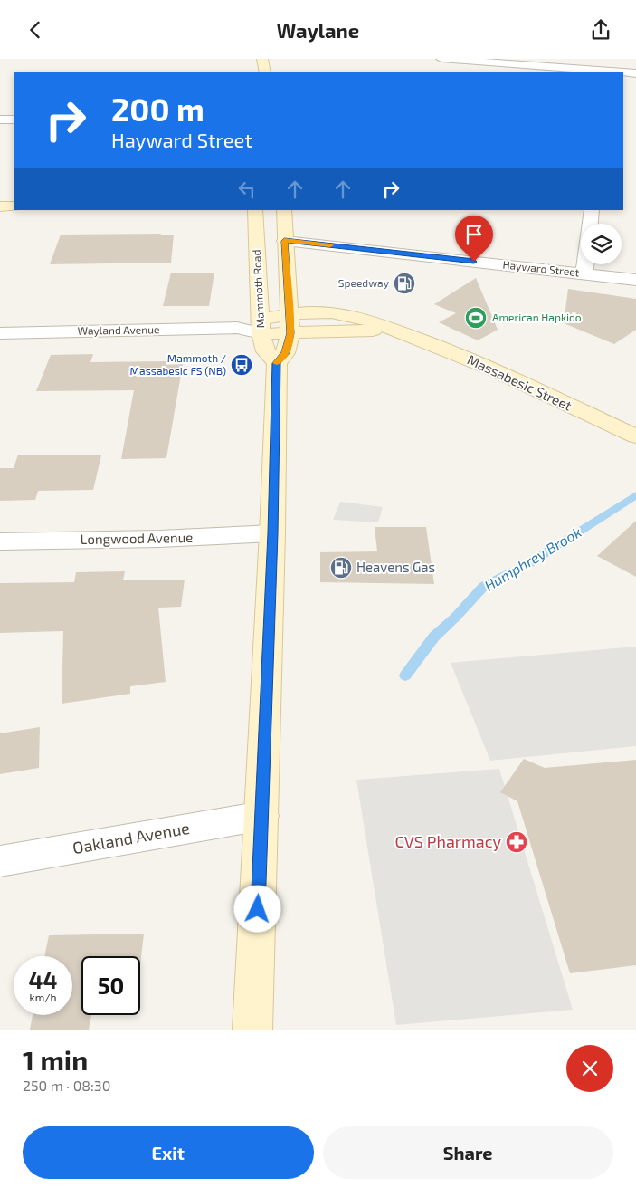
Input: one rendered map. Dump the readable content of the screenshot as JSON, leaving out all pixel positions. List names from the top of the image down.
{
  "streets": {
    "main road": ["Mammoth Road", "Massabesic Street"],
    "street": [
      "Hayward Street",
      "Wayland Avenue",
      "Longwood Avenue",
      "Oakland Avenue"
    ]
  },
  "crossings": [
    ["Mammoth Road", "Wayland Avenue"],
    ["Mammoth Road", "Massabesic Street"],
    ["Wayland Avenue", "Massabesic Street"]
  ],
  "water": ["Humphrey Brook"],
  "places": {
    "fuel station": ["Speedway", "Heavens Gas"],
    "sports": ["American Hapkido"],
    "bus stop": ["Mammoth / Massabesic FS (NB)"],
    "pharmacy": ["CVS Pharmacy"]
  },
  "page": {
    "header": "Waylane",
    "turn": ["200 m", "Hayward Street"],
    "speed": "44 km/h",
    "limit": "50",
    "heading": ["1 min", "250 m · 08:30"],
    "buttons": ["Exit", "Share"]
  }
}
